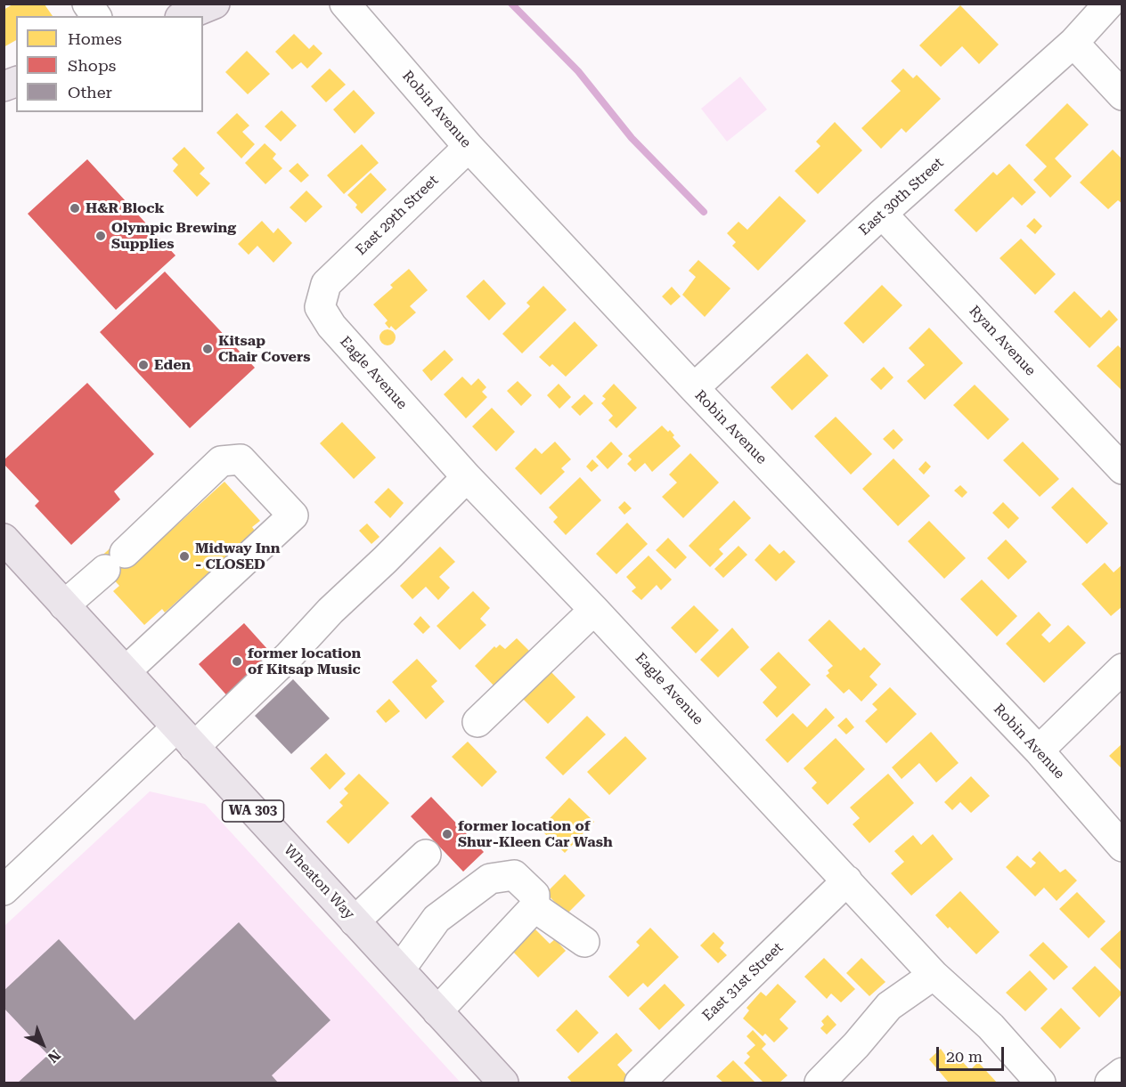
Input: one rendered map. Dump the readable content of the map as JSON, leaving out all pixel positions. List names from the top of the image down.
{
  "streets": {
    "main road": ["WA 303", "Wheaton Way"],
    "street": [
      "Robin Avenue",
      "East 30th Street",
      "East 29th Street",
      "Ryan Avenue",
      "Eagle Avenue",
      "East 31st Street"
    ]
  },
  "crossings": [
    ["Robin Avenue", "East 30th Street"],
    ["Robin Avenue", "East 29th Street"],
    ["East 30th Street", "Ryan Avenue"],
    ["East 29th Street", "Eagle Avenue"],
    ["Eagle Avenue", "East 31st Street"]
  ],
  "places": [
    "H&R Block",
    "Olympic Brewing Supplies",
    "Kitsap Chair Covers",
    "Eden",
    "Midway Inn - CLOSED",
    "former location of Kitsap Music",
    "former location of Shur-Kleen Car Wash"
  ],
  "legend": ["Homes", "Shops", "Other"],
  "scale_bar": "20 m",
  "north": "bottom right"
}
